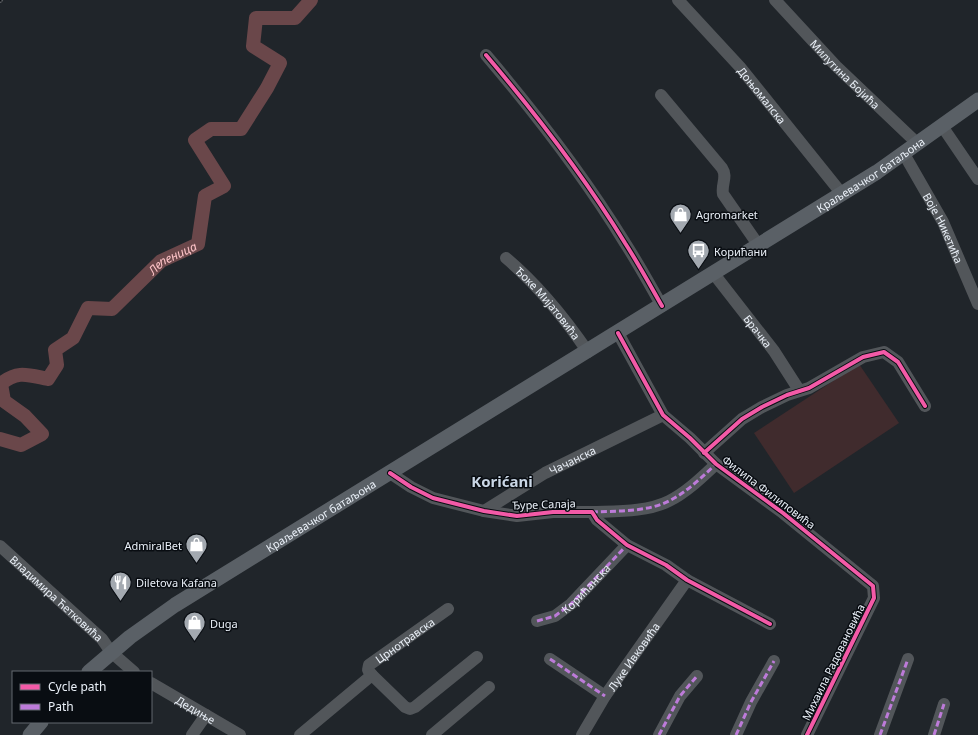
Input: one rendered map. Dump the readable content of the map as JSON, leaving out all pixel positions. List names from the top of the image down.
{
  "streets": {
    "main road": ["Краљевачког батаљона"],
    "street": [
      "Милутина Бојића",
      "Доњомалска",
      "Воје Никетића",
      "Ђоке Мијатовића",
      "Брачка",
      "Чачанска",
      "Филипа Филиповића",
      "Ђуре Салаја",
      "Корићанска",
      "Владимира Ћетковића",
      "Црнотравска",
      "Луке Ивковића",
      "Михаила Радовановића",
      "Дедиње"
    ]
  },
  "crossings": [
    ["Милутина Бојића", "Краљевачког батаљона"],
    ["Доњомалска", "Краљевачког батаљона"],
    ["Краљевачког батаљона", "Воје Никетића"],
    ["Краљевачког батаљона", "Ђоке Мијатовића"],
    ["Краљевачког батаљона", "Брачка"],
    ["Краљевачког батаљона", "Филипа Филиповића"],
    ["Краљевачког батаљона", "Ђуре Салаја"],
    ["Краљевачког батаљона", "Владимира Ћетковића"],
    ["Чачанска", "Филипа Филиповића"],
    ["Чачанска", "Ђуре Салаја"],
    ["Филипа Филиповића", "Ђуре Салаја"],
    ["Филипа Филиповића", "Михаила Радовановића"],
    ["Ђуре Салаја", "Корићанска"],
    ["Ђуре Салаја", "Луке Ивковића"]
  ],
  "districts": ["Korićani"],
  "water": ["Лепеница"],
  "places": {
    "shop": ["Agromarket", "AdmiralBet", "Duga"],
    "bus stop": ["Корићани"],
    "restaurant": ["Diletova Kafana"]
  },
  "legend": ["Cycle path", "Path"]
}
